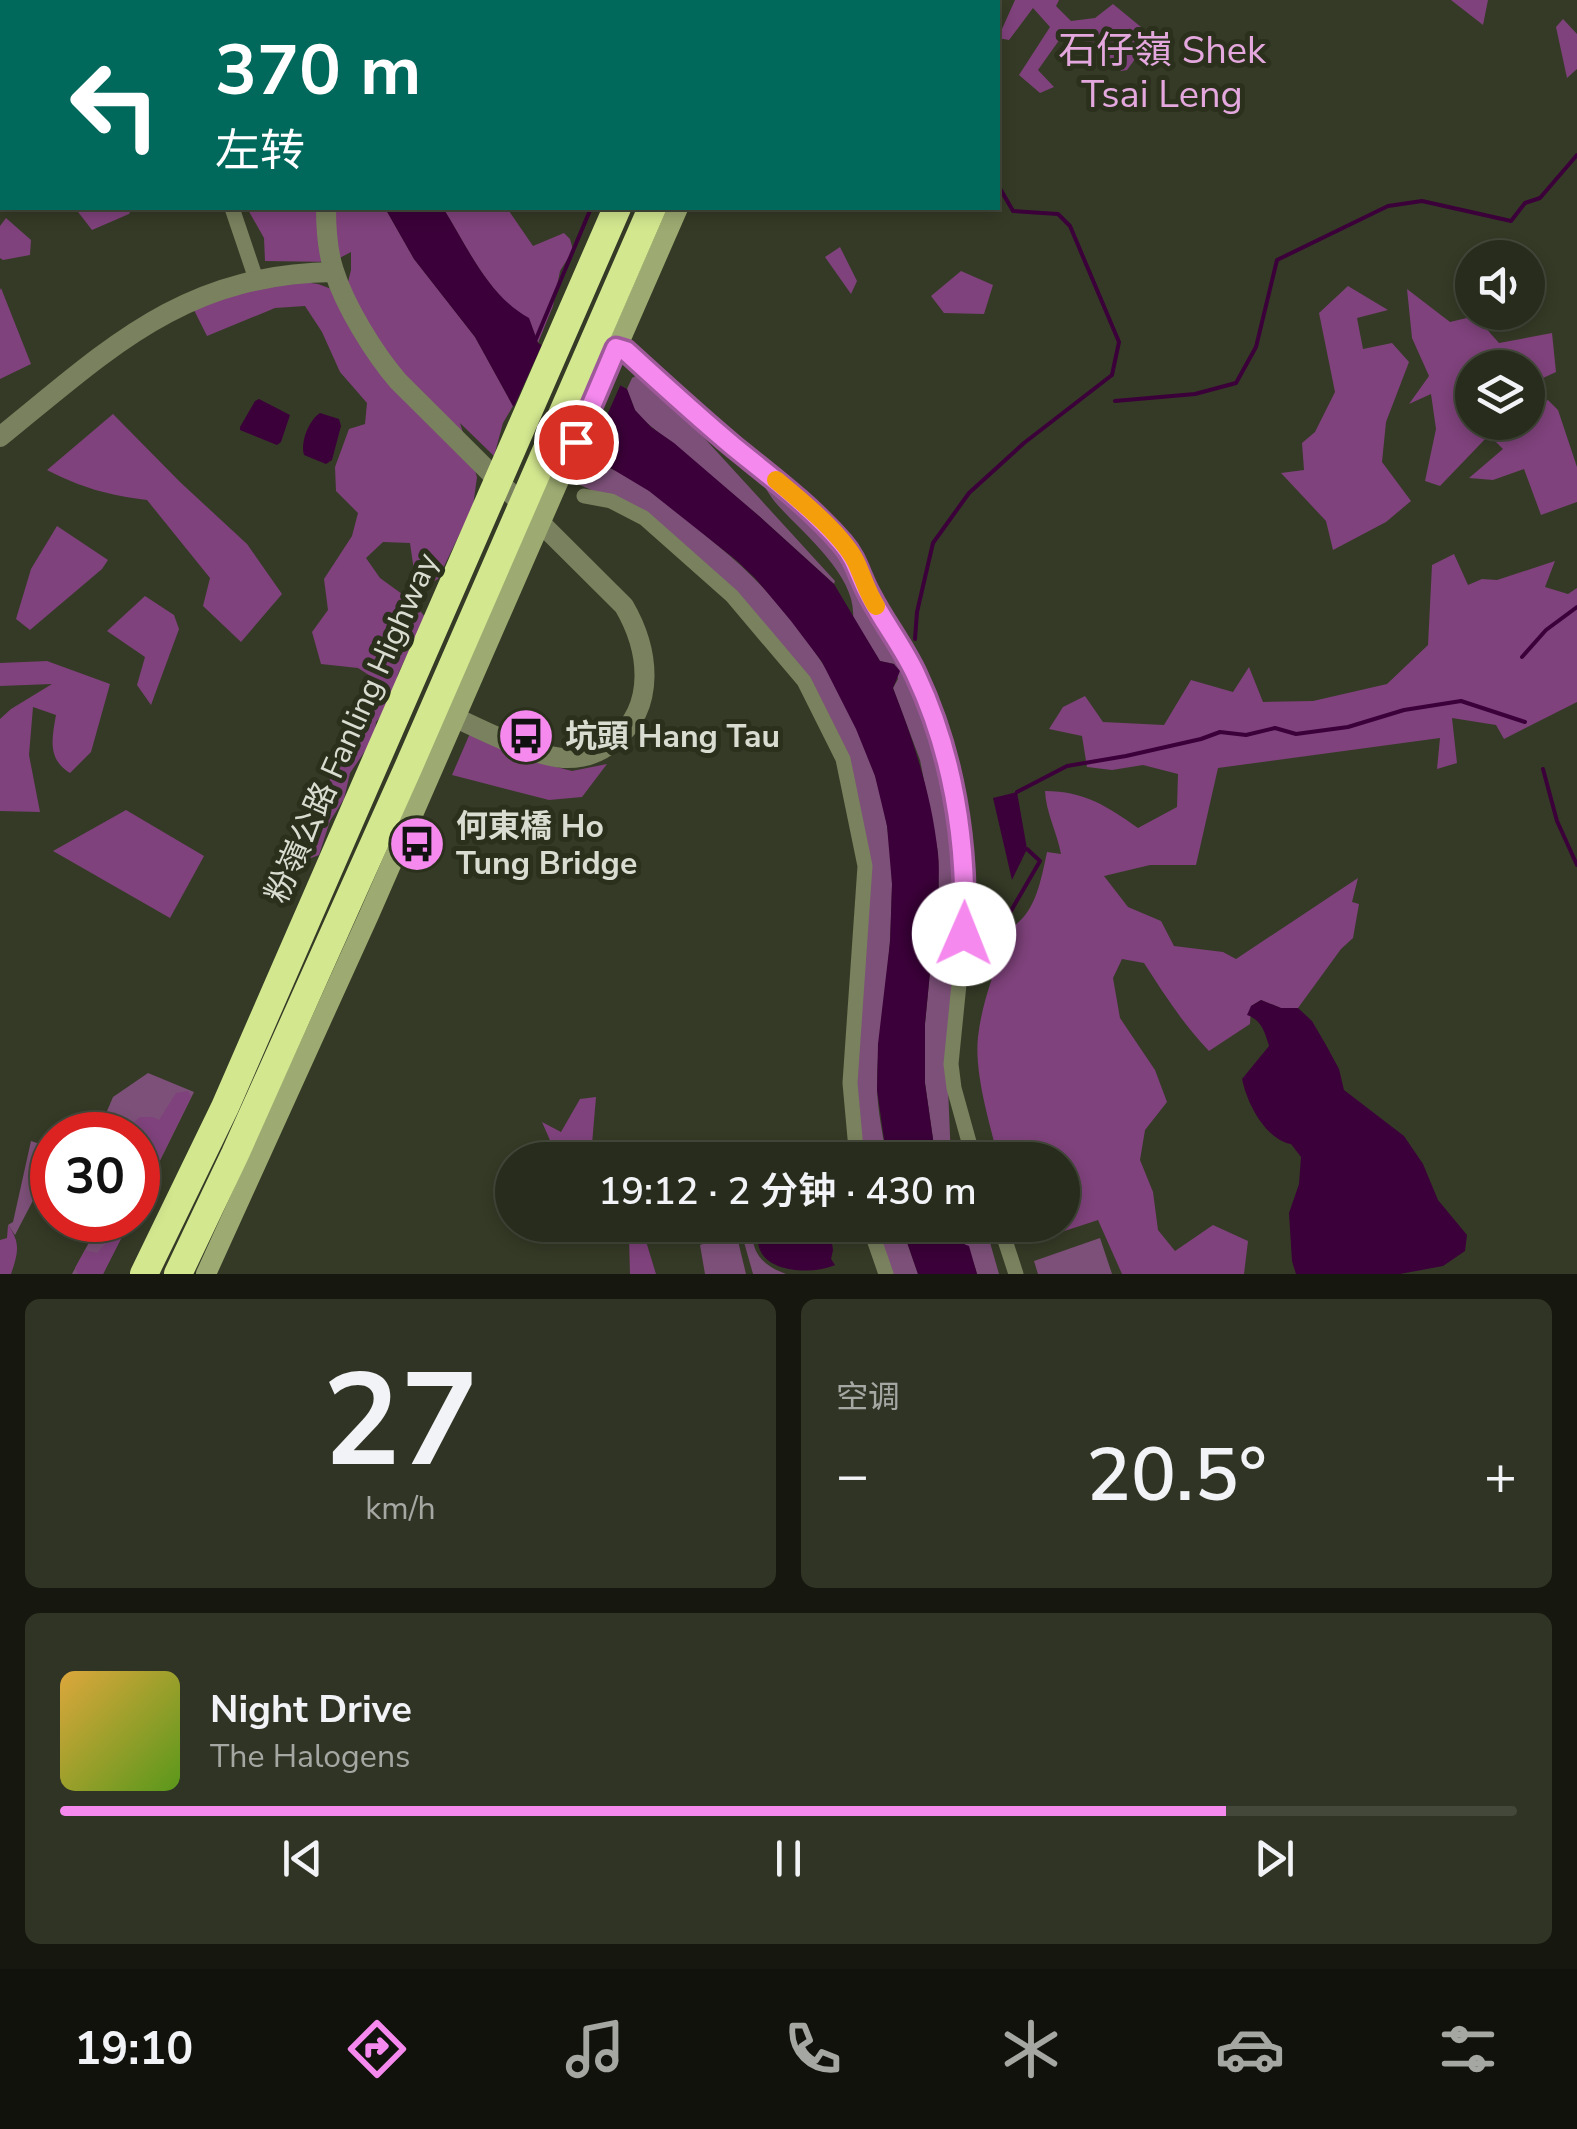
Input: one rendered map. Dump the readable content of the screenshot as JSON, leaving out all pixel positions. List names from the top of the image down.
{
  "streets": {
    "highway": ["粉嶺公路 Fanling Highway"]
  },
  "districts": ["石仔嶺 Shek Tsai Leng"],
  "places": {
    "bus stop": ["坑頭 Hang Tau", "何東橋 Ho Tung Bridge"]
  },
  "page": {
    "turn": ["370 m", "左转"],
    "limit": "30",
    "trip": "19:12 · 2 分钟 · 430 m",
    "tile": [
      ["27", "km/h"],
      "空调"
    ],
    "heat": ["−", "20.5°", "+"],
    "song": ["Night Drive", "The Halogens"],
    "tabs": "19:10"
  }
}
